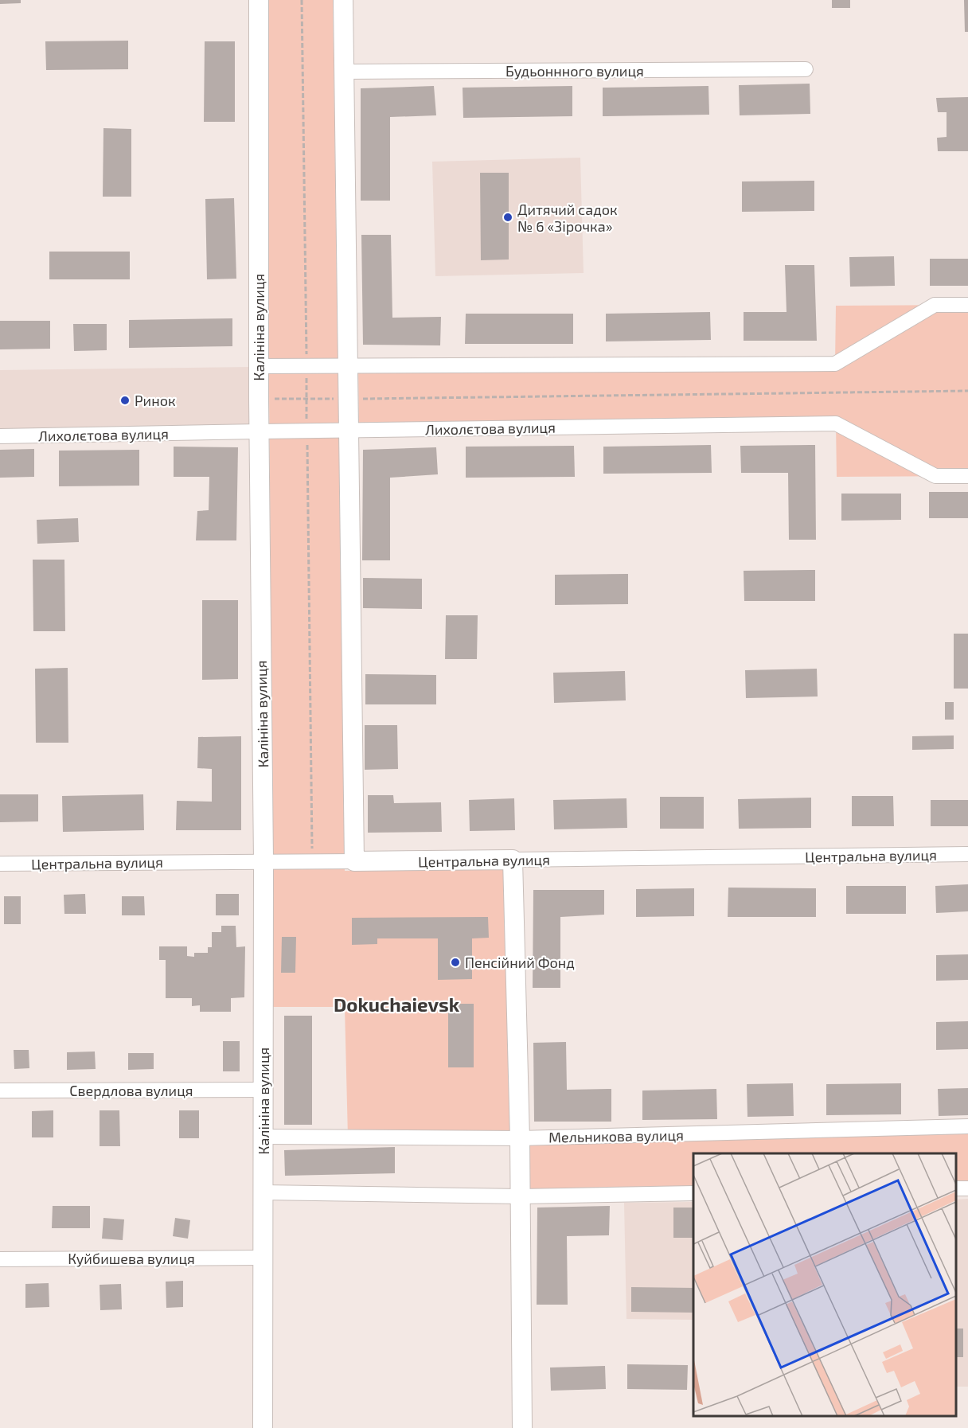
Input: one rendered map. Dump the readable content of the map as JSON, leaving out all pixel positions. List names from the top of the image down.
{
  "streets": {
    "main road": ["Калініна вулиця", "Центральна вулиця"],
    "street": [
      "Будьоннного вулиця",
      "Лихолєтова вулиця",
      "Свердлова вулиця",
      "Мельникова вулиця",
      "Куйбишева вулиця"
    ]
  },
  "crossings": [
    ["Калініна вулиця", "Лихолєтова вулиця"],
    ["Калініна вулиця", "Центральна вулиця"],
    ["Калініна вулиця", "Свердлова вулиця"],
    ["Калініна вулиця", "Мельникова вулиця"],
    ["Калініна вулиця", "Куйбишева вулиця"]
  ],
  "districts": ["Dokuchaievsk"],
  "places": ["Дитячий садок № 6 «Зірочка»", "Ринок", "Пенсійний Фонд"]
}
